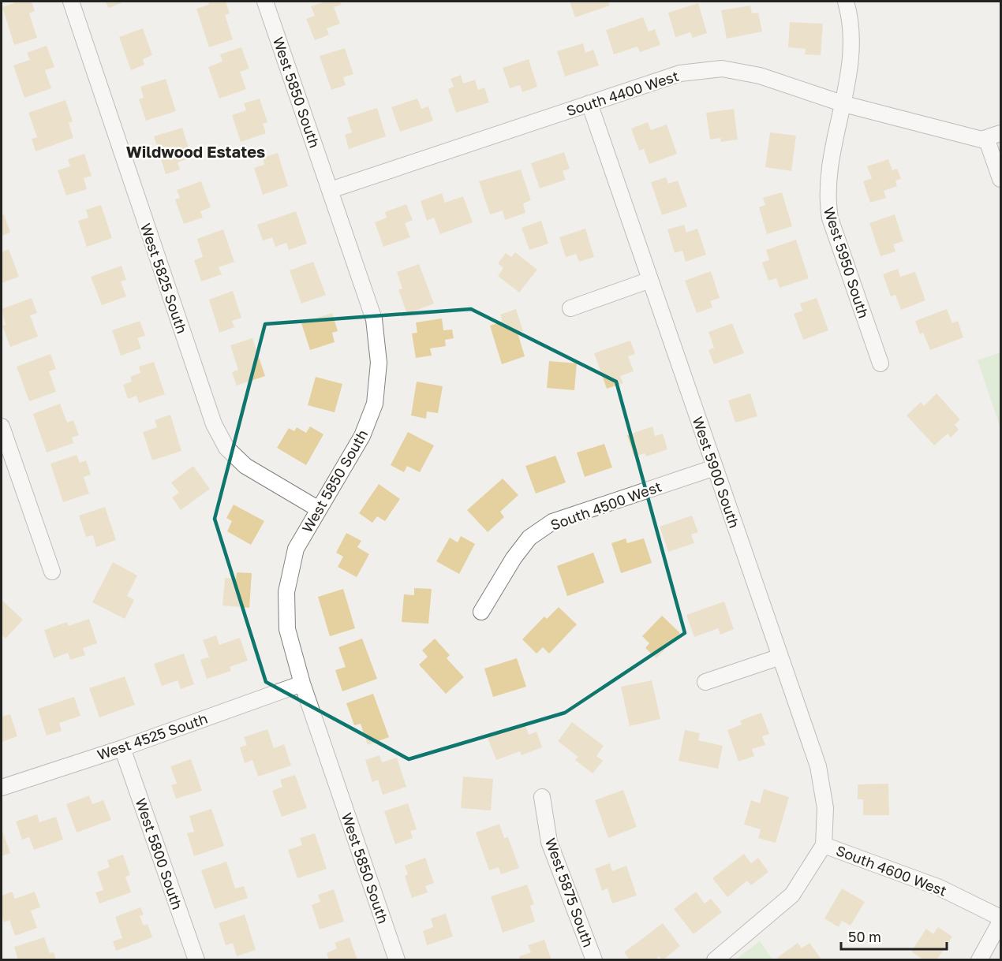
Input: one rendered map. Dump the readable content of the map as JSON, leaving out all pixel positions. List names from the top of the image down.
{
  "streets": {
    "street": [
      "West 5850 South",
      "South 4400 West",
      "West 5950 South",
      "West 5825 South",
      "West 5900 South",
      "South 4500 West",
      "West 4525 South",
      "West 5800 South",
      "South 4600 West",
      "West 5875 South"
    ]
  },
  "crossings": [
    ["West 5850 South", "South 4400 West"],
    ["West 5850 South", "West 5825 South"],
    ["West 5850 South", "West 4525 South"],
    ["South 4400 West", "West 5950 South"],
    ["South 4400 West", "West 5900 South"],
    ["West 5900 South", "South 4500 West"],
    ["West 5900 South", "South 4600 West"],
    ["West 4525 South", "West 5800 South"]
  ],
  "districts": ["Wildwood Estates"],
  "scale_bar": "50 m"
}
